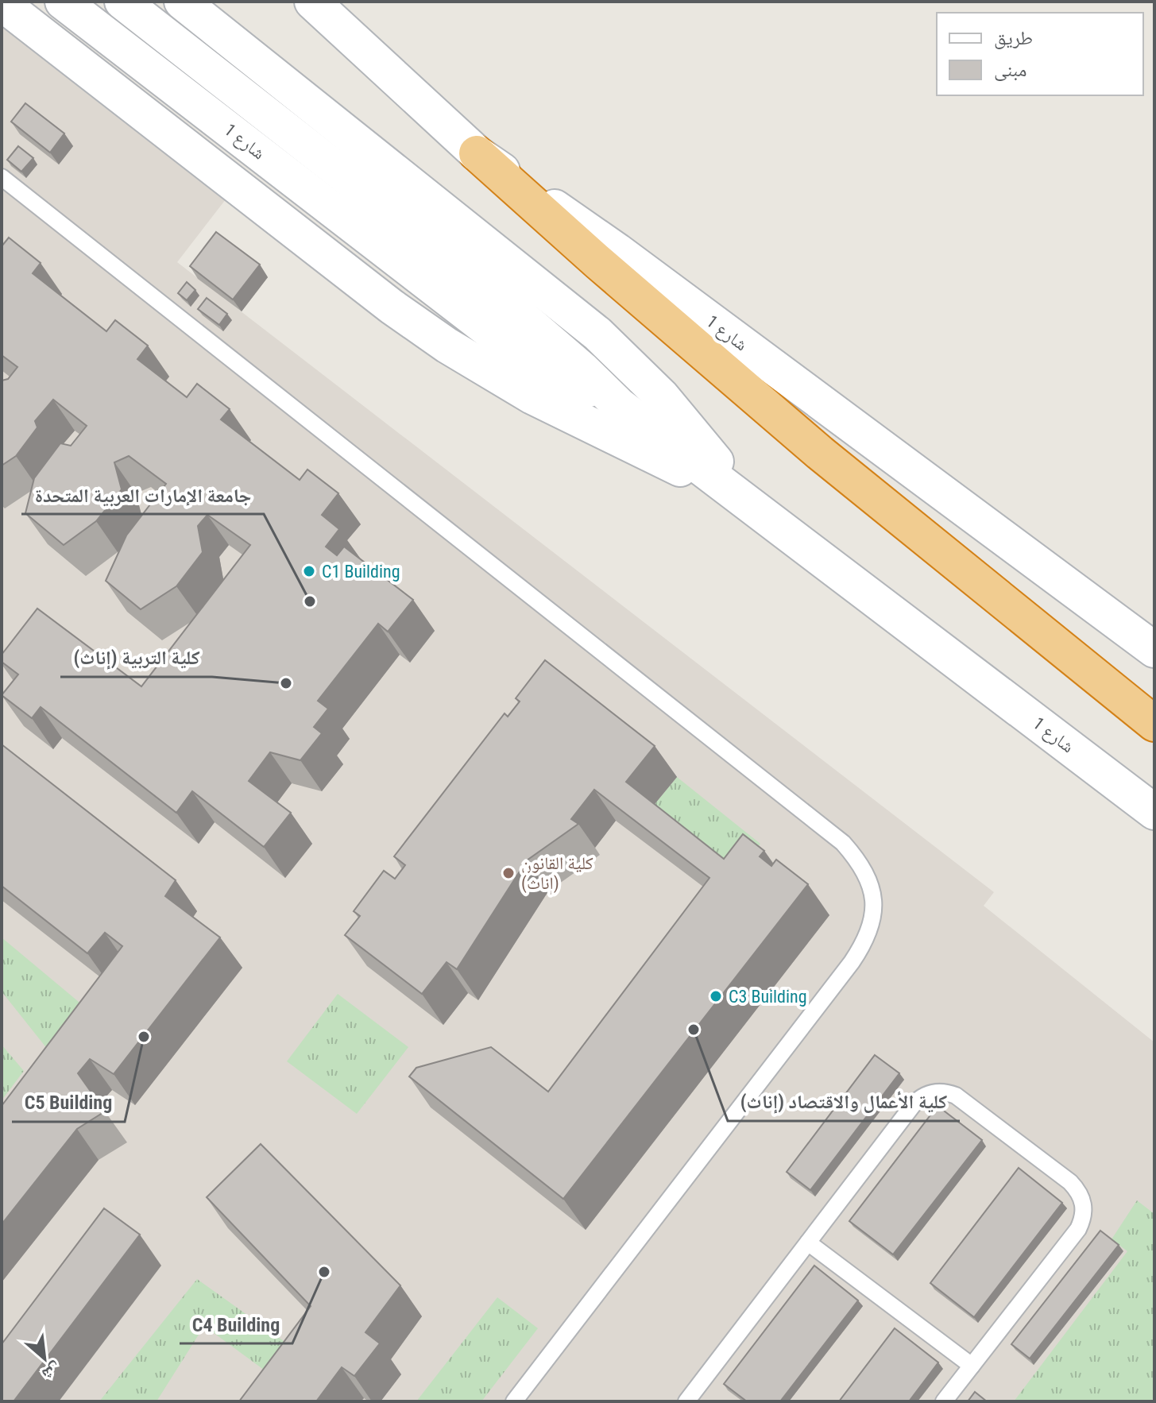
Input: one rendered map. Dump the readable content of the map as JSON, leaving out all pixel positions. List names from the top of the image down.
{
  "streets": {
    "street": ["شارع 1"]
  },
  "places": [
    "C1 Building",
    "جامعة الإمارات العربية المتحدة",
    "كلية التربية (إناث)",
    "كلية القانون (إناث)",
    "C3 Building",
    "كلية الأعمال والاقتصاد (إناث)",
    "C5 Building",
    "C4 Building"
  ],
  "legend": ["طريق", "مبنى"],
  "north": "bottom right"
}
